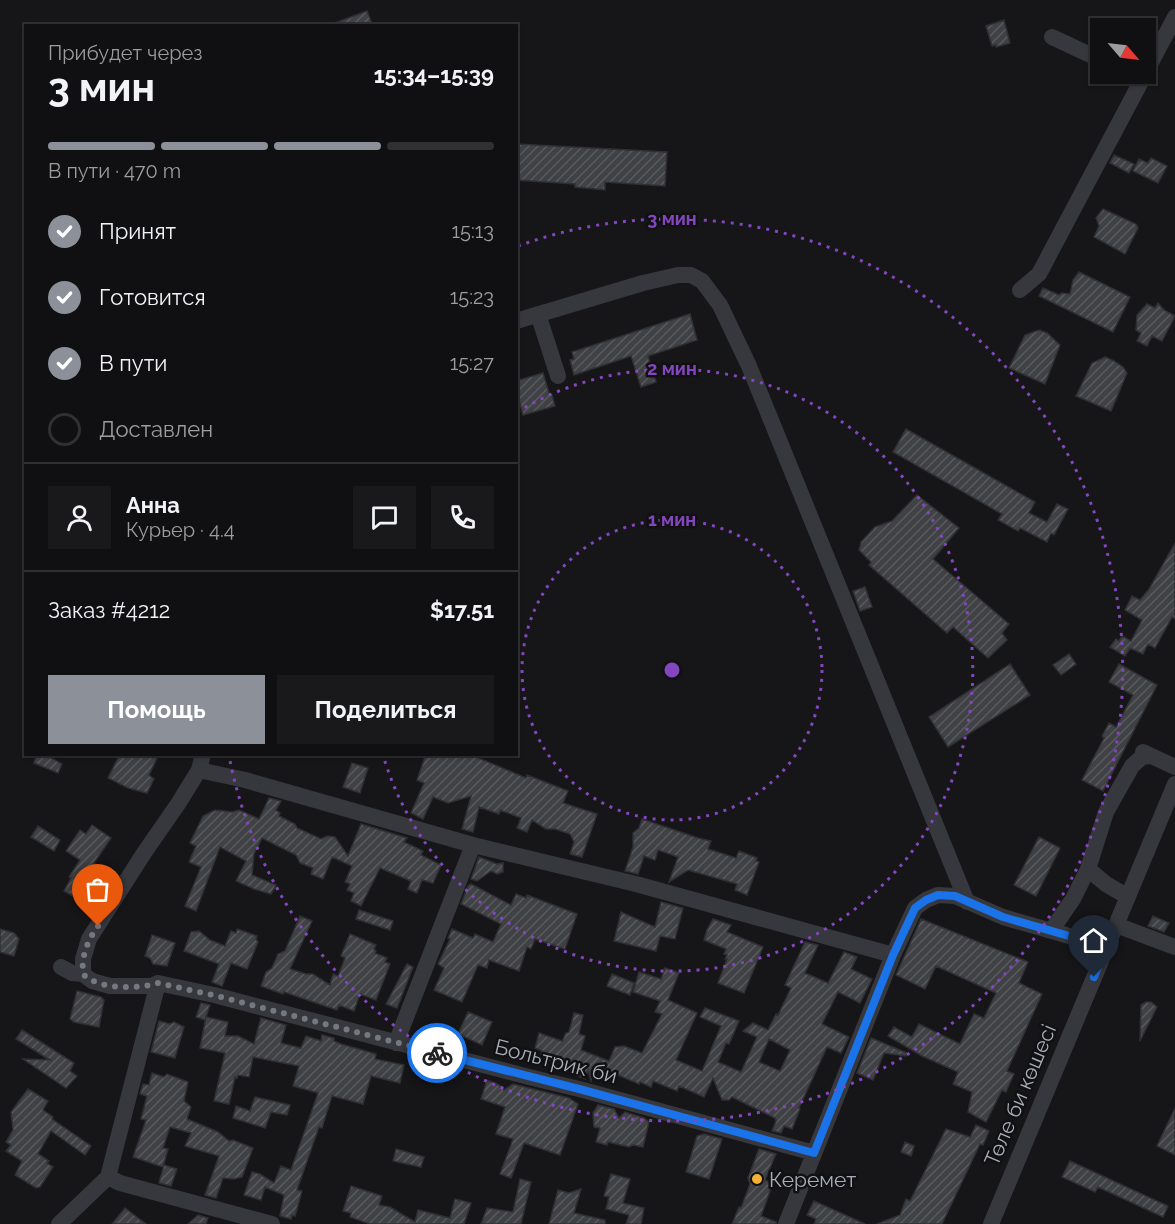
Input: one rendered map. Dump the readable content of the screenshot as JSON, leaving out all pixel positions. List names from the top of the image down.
{
  "streets": {
    "street": ["Больтрик би", "Төле би көшесі"]
  },
  "places": ["Керемет"],
  "north": "bottom right",
  "page": {
    "heading": ["3 мин", "Прибудет через", "15:34–15:39"],
    "panel": [
      "Анна",
      "Курьер · 4.4",
      "Заказ #4212",
      "$17.51"
    ],
    "bar": "В пути · 470 m",
    "list": [
      ["Принят", "15:13"],
      ["Готовится", "15:23"],
      ["В пути", "15:27"],
      "Доставлен"
    ],
    "buttons": ["Помощь", "Поделиться"]
  },
  "rings": ["3 мин", "2 мин", "1 мин"]
}
